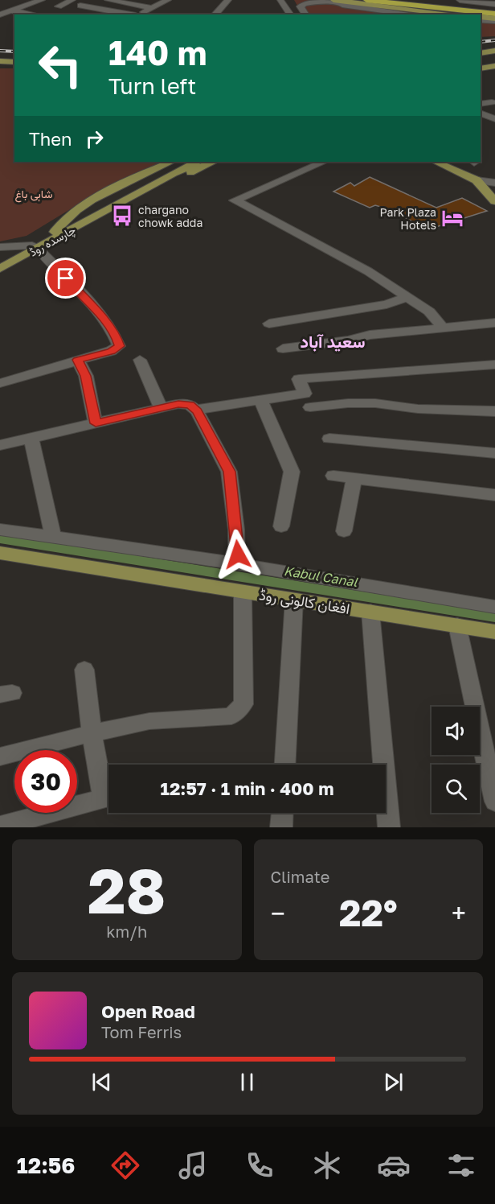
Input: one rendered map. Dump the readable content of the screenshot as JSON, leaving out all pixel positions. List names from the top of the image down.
{
  "streets": {
    "main road": ["چارسدہ روڈ", "افغان کالونی روڈ"]
  },
  "districts": ["سعید آباد"],
  "water": ["Kabul Canal"],
  "parks": ["شاہی باغ"],
  "places": {
    "bus stop": ["chargano chowk adda"],
    "hotel": ["Park Plaza Hotels"]
  },
  "page": {
    "turn": ["140 m", "Turn left"],
    "then": "Then",
    "limit": "30",
    "trip": "12:57 · 1 min · 400 m",
    "tile": [
      ["28", "km/h"],
      "Climate"
    ],
    "heat": ["−", "22°", "+"],
    "song": ["Open Road", "Tom Ferris"],
    "tabs": "12:56"
  }
}
